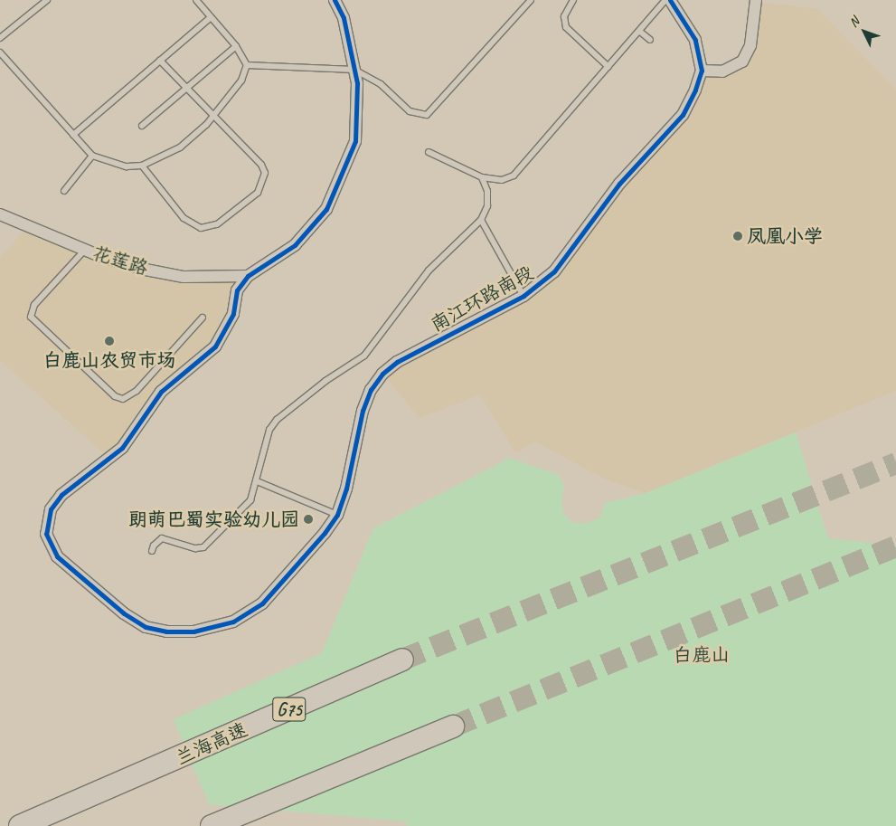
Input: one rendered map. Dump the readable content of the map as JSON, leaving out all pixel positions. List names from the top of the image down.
{
  "streets": {
    "highway": ["G75", "兰海高速"],
    "street": ["花莲路", "南江环路南段"]
  },
  "crossings": [
    ["花莲路", "南江环路南段"]
  ],
  "parks": ["白鹿山"],
  "places": ["凤凰小学", "白鹿山农贸市场", "朗萌巴蜀实验幼儿园"],
  "north": "top left"
}
